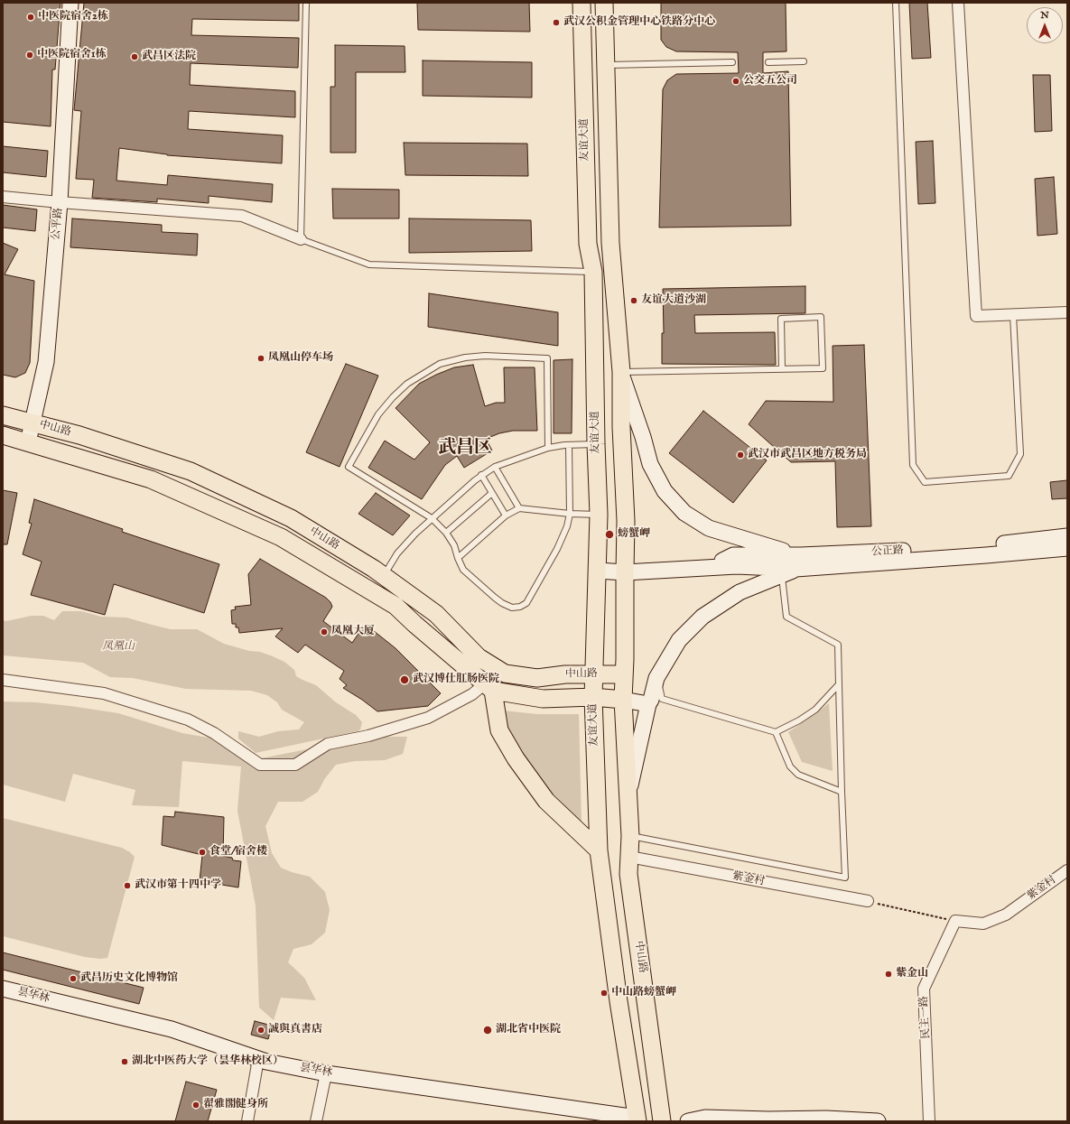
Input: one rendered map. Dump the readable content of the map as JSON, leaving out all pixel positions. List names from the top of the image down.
{
  "streets": {
    "main road": [
      "友谊大道",
      "公平路",
      "中山路",
      "公正路",
      "昙华林"
    ],
    "street": ["紫金村", "民主一路"]
  },
  "crossings": [
    ["友谊大道", "中山路"],
    ["友谊大道", "公正路"],
    ["公平路", "中山路"],
    ["中山路", "紫金村"],
    ["紫金村", "民主一路"]
  ],
  "districts": ["武昌区"],
  "parks": ["凤凰山"],
  "places": [
    "中医院宿舍2栋",
    "武汉公积金管理中心铁路分中心",
    "中医院宿舍1栋",
    "武昌区法院",
    "公交五公司",
    "友谊大道沙湖",
    "凤凰山停车场",
    "武汉市武昌区地方税务局",
    "螃蟹岬",
    "凤凰大厦",
    "武汉博仕肛肠医院",
    "食堂/宿舍楼",
    "武汉市第十四中学",
    "紫金山",
    "武昌历史文化博物馆",
    "中山路螃蟹岬",
    "誠與真書店",
    "湖北省中医院",
    "湖北中医药大学（昙华林校区）",
    "翟雅閣健身所"
  ],
  "north": "top"
}
